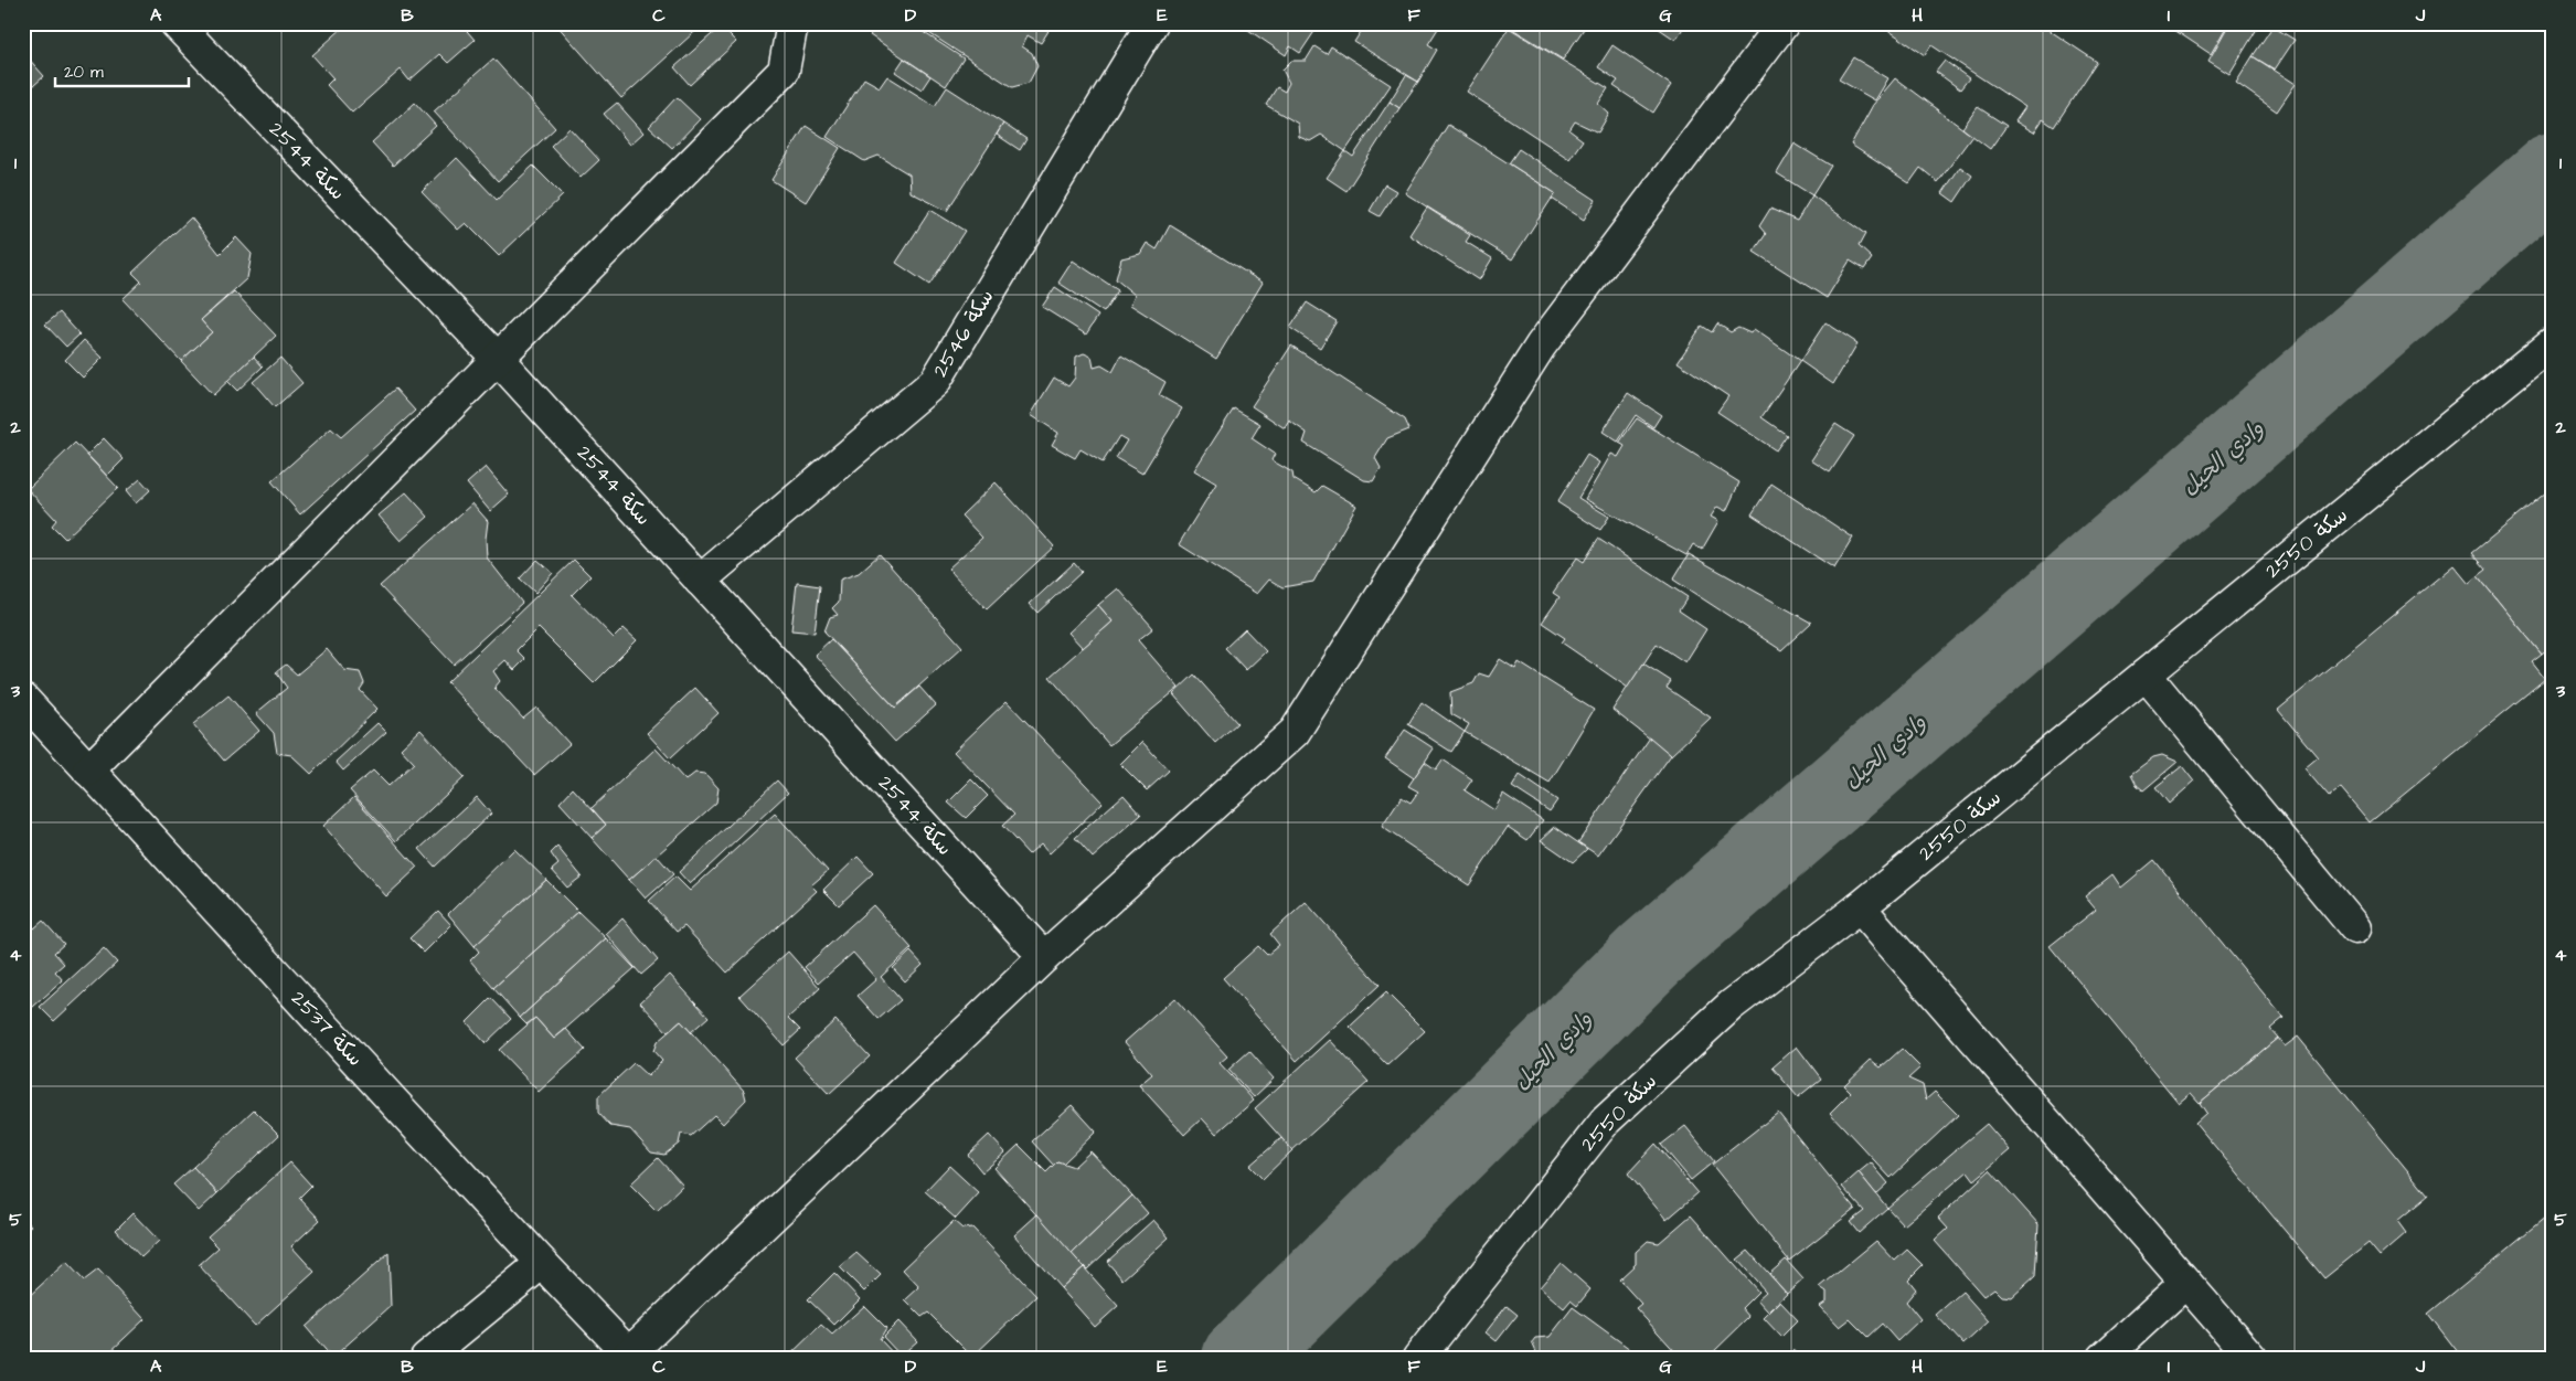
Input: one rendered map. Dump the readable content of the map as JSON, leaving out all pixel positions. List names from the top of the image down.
{
  "streets": {
    "street": [
      "سكة 2544",
      "سكة 2546",
      "سكة 2550",
      "سكة 2537"
    ]
  },
  "crossings": [
    ["سكة 2544", "سكة 2546"]
  ],
  "water": ["وادي الحيل"],
  "scale_bar": "20 m",
  "grid": {
    "columns": [
      "A",
      "B",
      "C",
      "D",
      "E",
      "F",
      "G",
      "H",
      "I",
      "J"
    ],
    "rows": [
      "1",
      "2",
      "3",
      "4",
      "5"
    ]
  }
}
